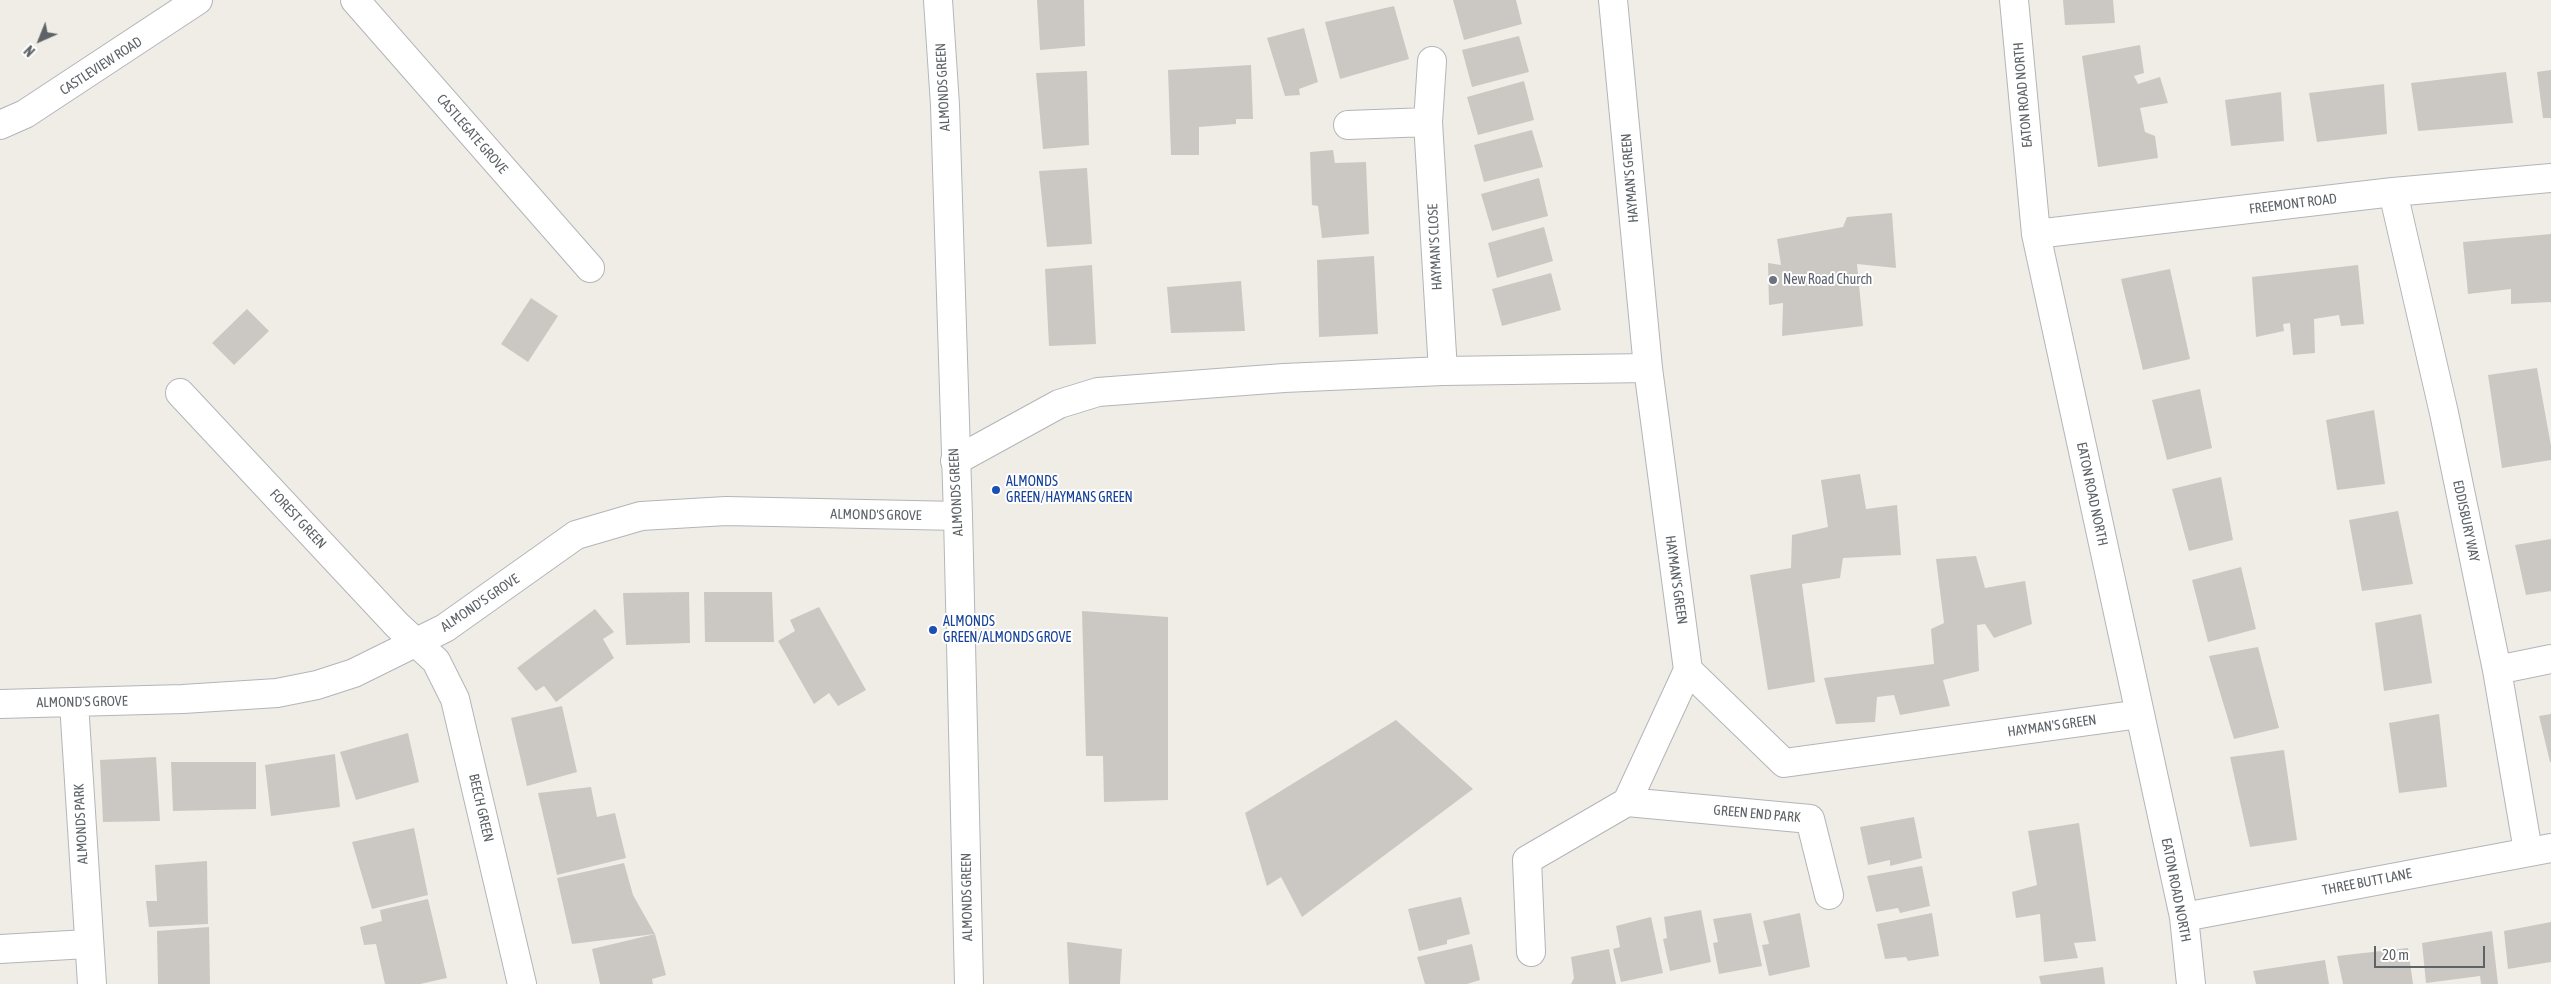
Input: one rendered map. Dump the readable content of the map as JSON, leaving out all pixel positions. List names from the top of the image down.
{
  "streets": {
    "street": [
      "CASTLEVIEW ROAD",
      "ALMONDS GREEN",
      "EATON ROAD NORTH",
      "CASTLEGATE GROVE",
      "HAYMAN'S GREEN",
      "FREEMONT ROAD",
      "HAYMAN'S CLOSE",
      "ALMOND'S GROVE",
      "FOREST GREEN",
      "EDDISBURY WAY",
      "BEECH GREEN",
      "GREEN END PARK",
      "ALMONDS PARK",
      "THREE BUTT LANE"
    ]
  },
  "crossings": [
    ["ALMONDS GREEN", "ALMOND'S GROVE"],
    ["EATON ROAD NORTH", "HAYMAN'S GREEN"],
    ["EATON ROAD NORTH", "FREEMONT ROAD"],
    ["EATON ROAD NORTH", "THREE BUTT LANE"],
    ["FREEMONT ROAD", "EDDISBURY WAY"],
    ["ALMOND'S GROVE", "FOREST GREEN"],
    ["ALMOND'S GROVE", "BEECH GREEN"],
    ["ALMOND'S GROVE", "ALMONDS PARK"],
    ["FOREST GREEN", "BEECH GREEN"],
    ["EDDISBURY WAY", "THREE BUTT LANE"]
  ],
  "places": ["New Road Church", "ALMONDS GREEN/HAYMANS GREEN", "ALMONDS GREEN/ALMONDS GROVE"],
  "scale_bar": "20 m",
  "north": "bottom left"
}
